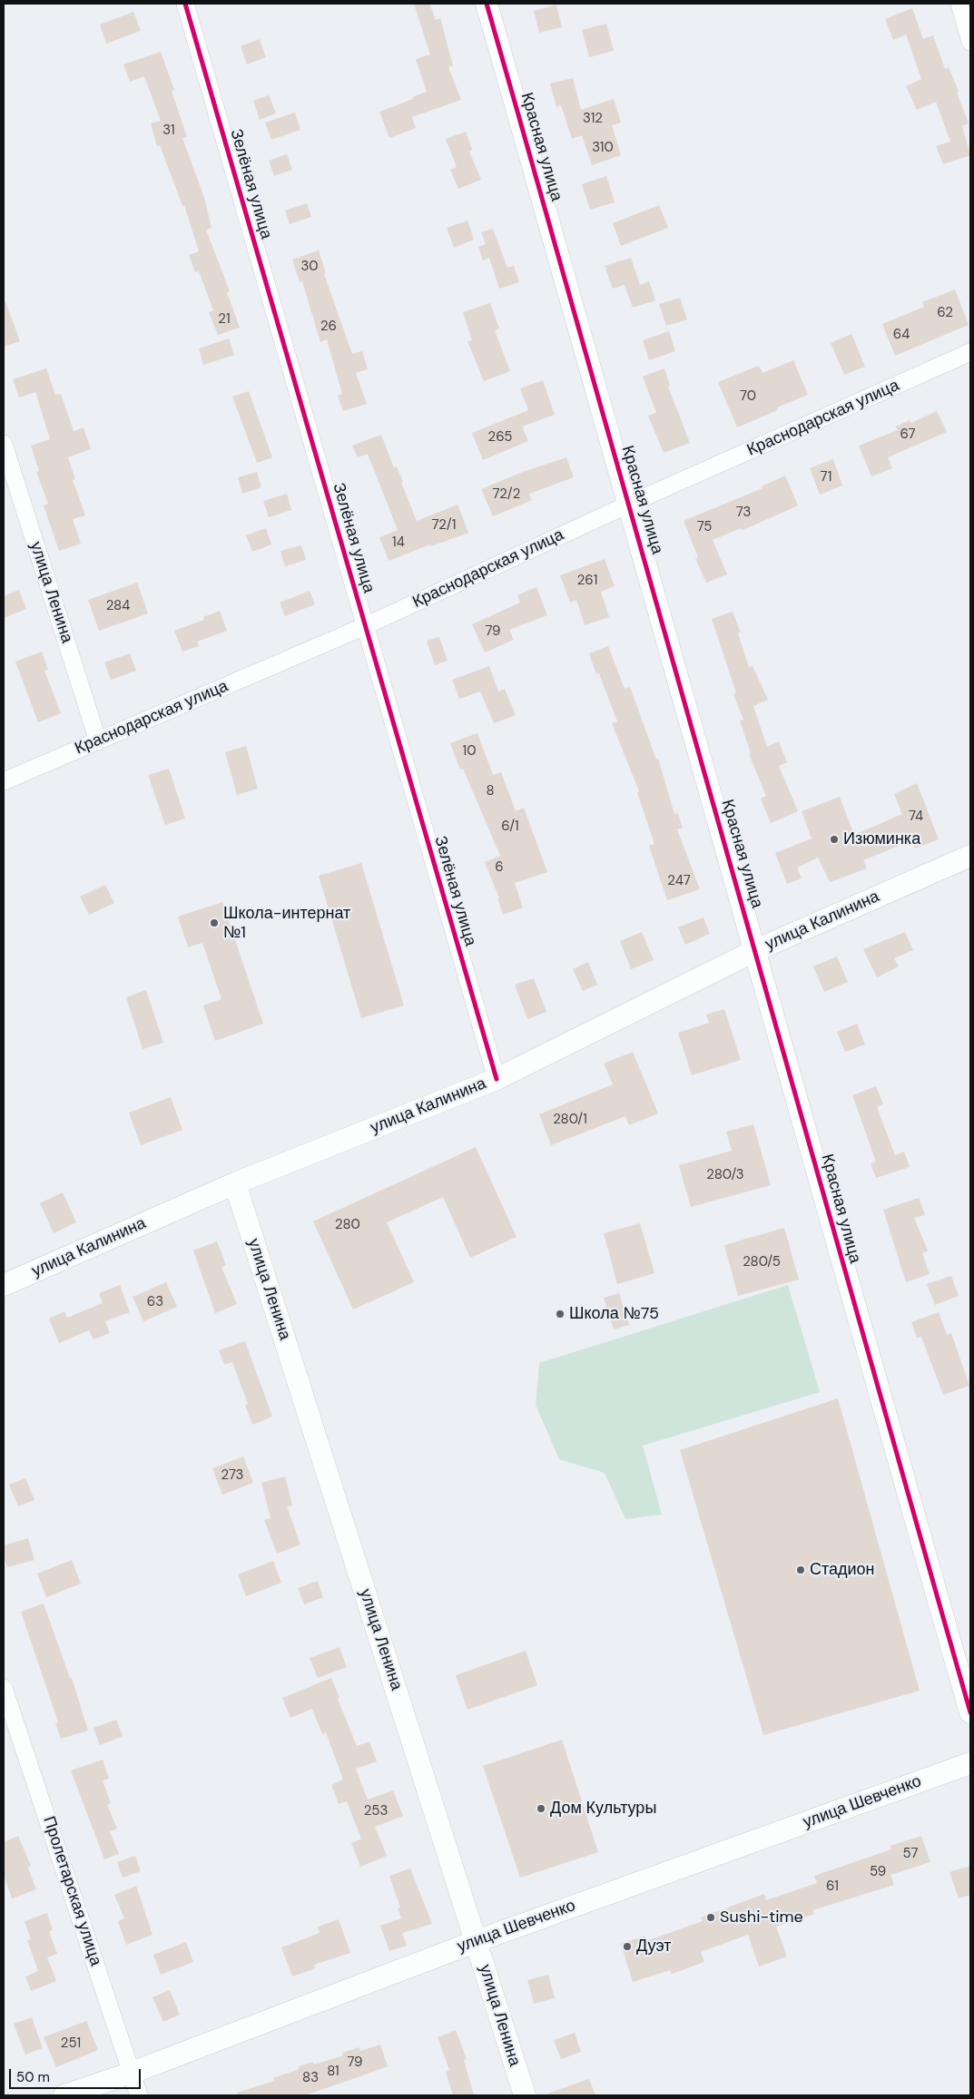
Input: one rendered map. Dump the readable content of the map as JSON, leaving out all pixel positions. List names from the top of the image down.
{
  "streets": {
    "street": [
      "Красная улица",
      "Зелёная улица",
      "Краснодарская улица",
      "улица Ленина",
      "улица Калинина",
      "улица Шевченко",
      "Пролетарская улица"
    ]
  },
  "crossings": [
    ["Красная улица", "Краснодарская улица"],
    ["Красная улица", "улица Калинина"],
    ["Зелёная улица", "Краснодарская улица"],
    ["Зелёная улица", "улица Калинина"],
    ["Краснодарская улица", "улица Ленина"],
    ["улица Ленина", "улица Калинина"],
    ["улица Ленина", "улица Шевченко"],
    ["улица Шевченко", "Пролетарская улица"]
  ],
  "places": [
    "Изюминка",
    "Школа-интернат №1",
    "Школа №75",
    "Стадион",
    "Дом Культуры",
    "Sushi-time",
    "Дуэт"
  ],
  "house_numbers": [
    "312",
    "31",
    "310",
    "30",
    "62",
    "21",
    "26",
    "64",
    "70",
    "67",
    "265",
    "71",
    "72/2",
    "73",
    "72/1",
    "75",
    "14",
    "261",
    "284",
    "79",
    "10",
    "8",
    "74",
    "6/1",
    "6",
    "247",
    "280/1",
    "280/3",
    "280",
    "280/5",
    "63",
    "273",
    "253",
    "57",
    "59",
    "61",
    "251",
    "79",
    "81",
    "83"
  ],
  "scale_bar": "50 m"
}
